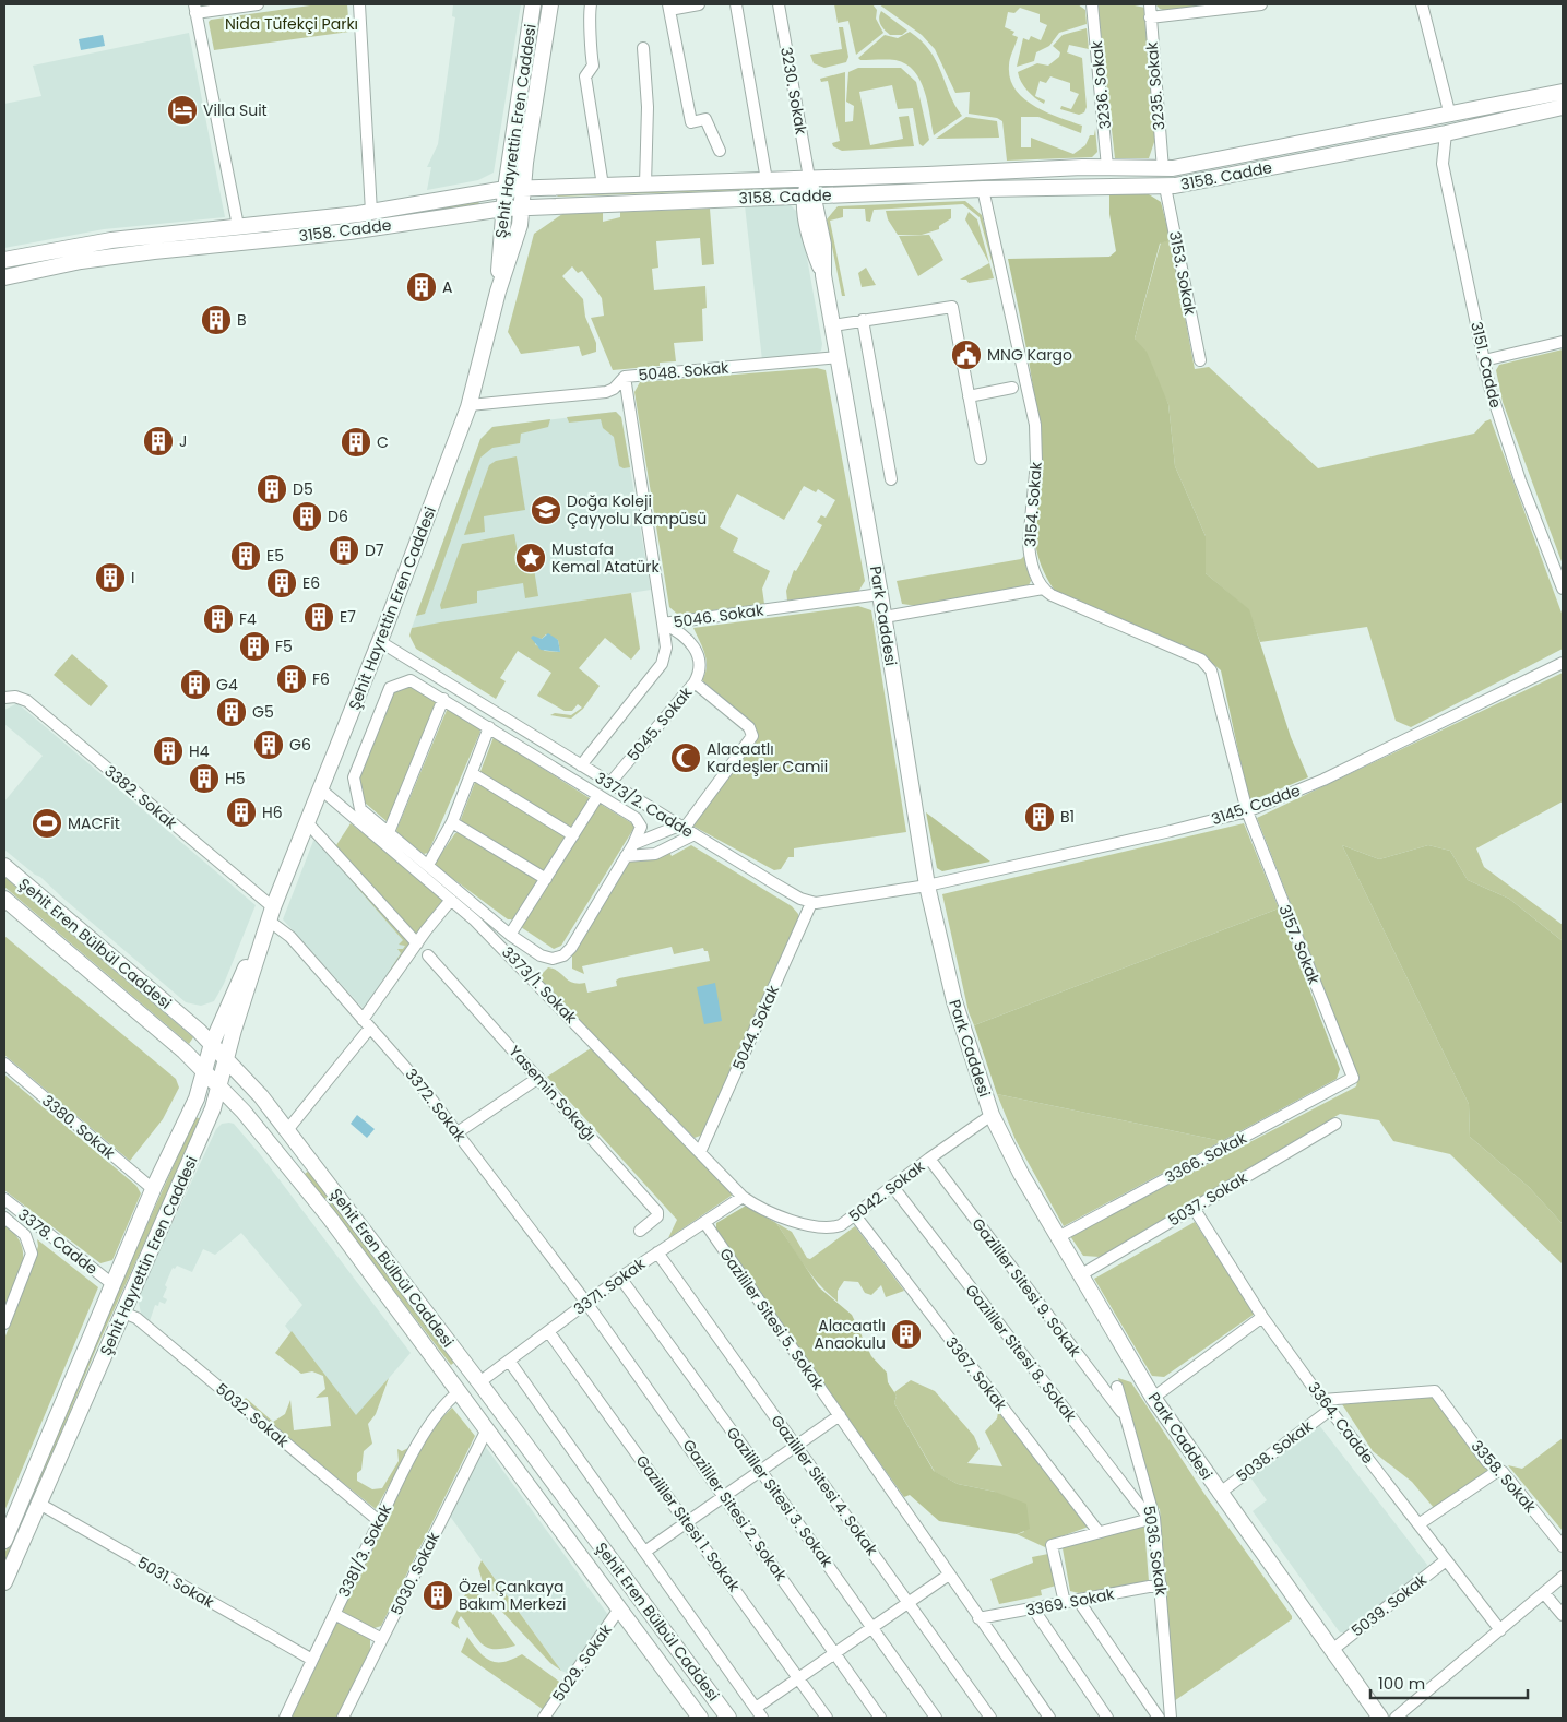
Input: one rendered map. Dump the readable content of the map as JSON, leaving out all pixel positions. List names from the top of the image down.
{
  "streets": {
    "street": [
      "3236. Sokak",
      "3235. Sokak",
      "3230. Sokak",
      "Şehit Hayrettin Eren Caddesi",
      "3158. Cadde",
      "3153. Sokak",
      "3151. Cadde",
      "5048. Sokak",
      "3154. Sokak",
      "5046. Sokak",
      "Park Caddesi",
      "5045. Sokak",
      "3382. Sokak",
      "3373/2. Cadde",
      "3145. Cadde",
      "Şehit Eren Bülbül Caddesi",
      "3157. Sokak",
      "3373/1. Sokak",
      "5044. Sokak",
      "Yasemin Sokağı",
      "3372. Sokak",
      "3380. Sokak",
      "3366. Sokak",
      "5042. Sokak",
      "5037. Sokak",
      "3378. Cadde",
      "3371. Sokak",
      "Gazililer Sitesi 9. Sokak",
      "Gazililer Sitesi 5. Sokak",
      "Gazililer Sitesi 8. Sokak",
      "3367. Sokak",
      "5032. Sokak",
      "3364. Cadde",
      "5038. Sokak",
      "3358. Sokak",
      "Gazililer Sitesi 4. Sokak",
      "Gazililer Sitesi 3. Sokak",
      "Gazililer Sitesi 2. Sokak",
      "Gazililer Sitesi 1. Sokak",
      "3381/3. Sokak",
      "5036. Sokak",
      "5030. Sokak",
      "5031. Sokak",
      "3369. Sokak",
      "5039. Sokak",
      "5029. Sokak"
    ]
  },
  "crossings": [
    ["3236. Sokak", "3158. Cadde"],
    ["3235. Sokak", "3158. Cadde"],
    ["3230. Sokak", "3158. Cadde"],
    ["3230. Sokak", "Park Caddesi"],
    ["Şehit Hayrettin Eren Caddesi", "3158. Cadde"],
    ["Şehit Hayrettin Eren Caddesi", "5048. Sokak"],
    ["Şehit Hayrettin Eren Caddesi", "3382. Sokak"],
    ["Şehit Hayrettin Eren Caddesi", "3373/2. Cadde"],
    ["Şehit Hayrettin Eren Caddesi", "Şehit Eren Bülbül Caddesi"],
    ["Şehit Hayrettin Eren Caddesi", "3373/1. Sokak"],
    ["Şehit Hayrettin Eren Caddesi", "3372. Sokak"],
    ["Şehit Hayrettin Eren Caddesi", "3380. Sokak"],
    ["Şehit Hayrettin Eren Caddesi", "3378. Cadde"],
    ["Şehit Hayrettin Eren Caddesi", "5032. Sokak"],
    ["Şehit Hayrettin Eren Caddesi", "5031. Sokak"],
    ["3158. Cadde", "3153. Sokak"],
    ["3158. Cadde", "3151. Cadde"],
    ["3158. Cadde", "3154. Sokak"],
    ["3158. Cadde", "Park Caddesi"],
    ["5048. Sokak", "Park Caddesi"],
    ["5046. Sokak", "Park Caddesi"],
    ["5046. Sokak", "5045. Sokak"],
    ["5046. Sokak", "3373/2. Cadde"],
    ["Park Caddesi", "3145. Cadde"],
    ["Park Caddesi", "3366. Sokak"],
    ["Park Caddesi", "5042. Sokak"],
    ["Park Caddesi", "5037. Sokak"],
    ["Park Caddesi", "5038. Sokak"],
    ["Park Caddesi", "5039. Sokak"],
    ["5045. Sokak", "3373/2. Cadde"],
    ["3382. Sokak", "3372. Sokak"],
    ["3373/2. Cadde", "5044. Sokak"],
    ["3145. Cadde", "3157. Sokak"],
    ["Şehit Eren Bülbül Caddesi", "3371. Sokak"],
    ["Şehit Eren Bülbül Caddesi", "3381/3. Sokak"],
    ["Şehit Eren Bülbül Caddesi", "5030. Sokak"],
    ["Şehit Eren Bülbül Caddesi", "5029. Sokak"],
    ["3157. Sokak", "3366. Sokak"],
    ["3373/1. Sokak", "5044. Sokak"],
    ["3373/1. Sokak", "5042. Sokak"],
    ["3373/1. Sokak", "3371. Sokak"],
    ["3372. Sokak", "3371. Sokak"],
    ["3372. Sokak", "Gazililer Sitesi 2. Sokak"],
    ["5042. Sokak", "3371. Sokak"],
    ["5042. Sokak", "Gazililer Sitesi 9. Sokak"],
    ["5042. Sokak", "Gazililer Sitesi 8. Sokak"],
    ["5042. Sokak", "3367. Sokak"],
    ["5037. Sokak", "3364. Cadde"],
    ["3371. Sokak", "Gazililer Sitesi 5. Sokak"],
    ["3371. Sokak", "Gazililer Sitesi 4. Sokak"],
    ["3371. Sokak", "Gazililer Sitesi 3. Sokak"],
    ["3371. Sokak", "Gazililer Sitesi 2. Sokak"],
    ["3371. Sokak", "Gazililer Sitesi 1. Sokak"],
    ["Gazililer Sitesi 9. Sokak", "5036. Sokak"],
    ["Gazililer Sitesi 5. Sokak", "3369. Sokak"],
    ["Gazililer Sitesi 8. Sokak", "5036. Sokak"],
    ["5032. Sokak", "3381/3. Sokak"],
    ["3364. Cadde", "5038. Sokak"],
    ["3364. Cadde", "3358. Sokak"],
    ["3364. Cadde", "5039. Sokak"],
    ["3381/3. Sokak", "5031. Sokak"],
    ["5036. Sokak", "3369. Sokak"]
  ],
  "parks": ["Nida Tüfekçi Parkı"],
  "places": {
    "hotel": ["Villa Suit"],
    "building": [
      "A",
      "B",
      "J",
      "C",
      "D5",
      "D6",
      "D7",
      "E5",
      "I",
      "E6",
      "E7",
      "F4",
      "F5",
      "F6",
      "G4",
      "G5",
      "G6",
      "H4",
      "H5",
      "H6",
      "B1",
      "Alacaatlı Anaokulu",
      "Özel Çankaya Bakım Merkezi"
    ],
    "public building": ["MNG Kargo"],
    "school or university": ["Doğa Koleji Çayyolu Kampüsü"],
    "place": ["Mustafa Kemal Atatürk"],
    "mosque": ["Alacaatlı Kardeşler Camii"],
    "sports": ["MACFit"]
  },
  "scale_bar": "100 m"
}
